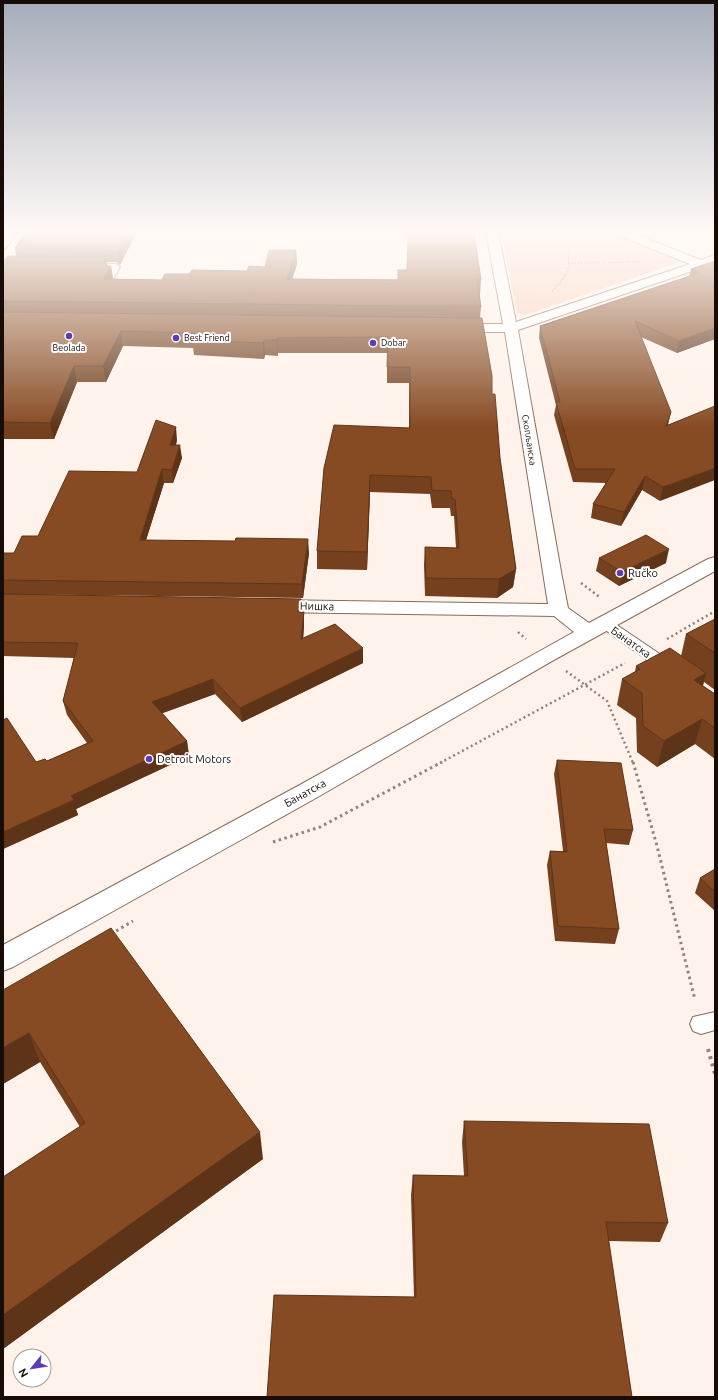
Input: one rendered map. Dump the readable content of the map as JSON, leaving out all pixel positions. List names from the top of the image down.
{
  "streets": {
    "street": ["Скопљанска", "Нишка", "Банатска"]
  },
  "crossings": [
    ["Скопљанска", "Нишка"]
  ],
  "places": [
    "Beolada",
    "Best Friend",
    "Dobar",
    "Ručko",
    "Detroit Motors"
  ],
  "north": "bottom left"
}
